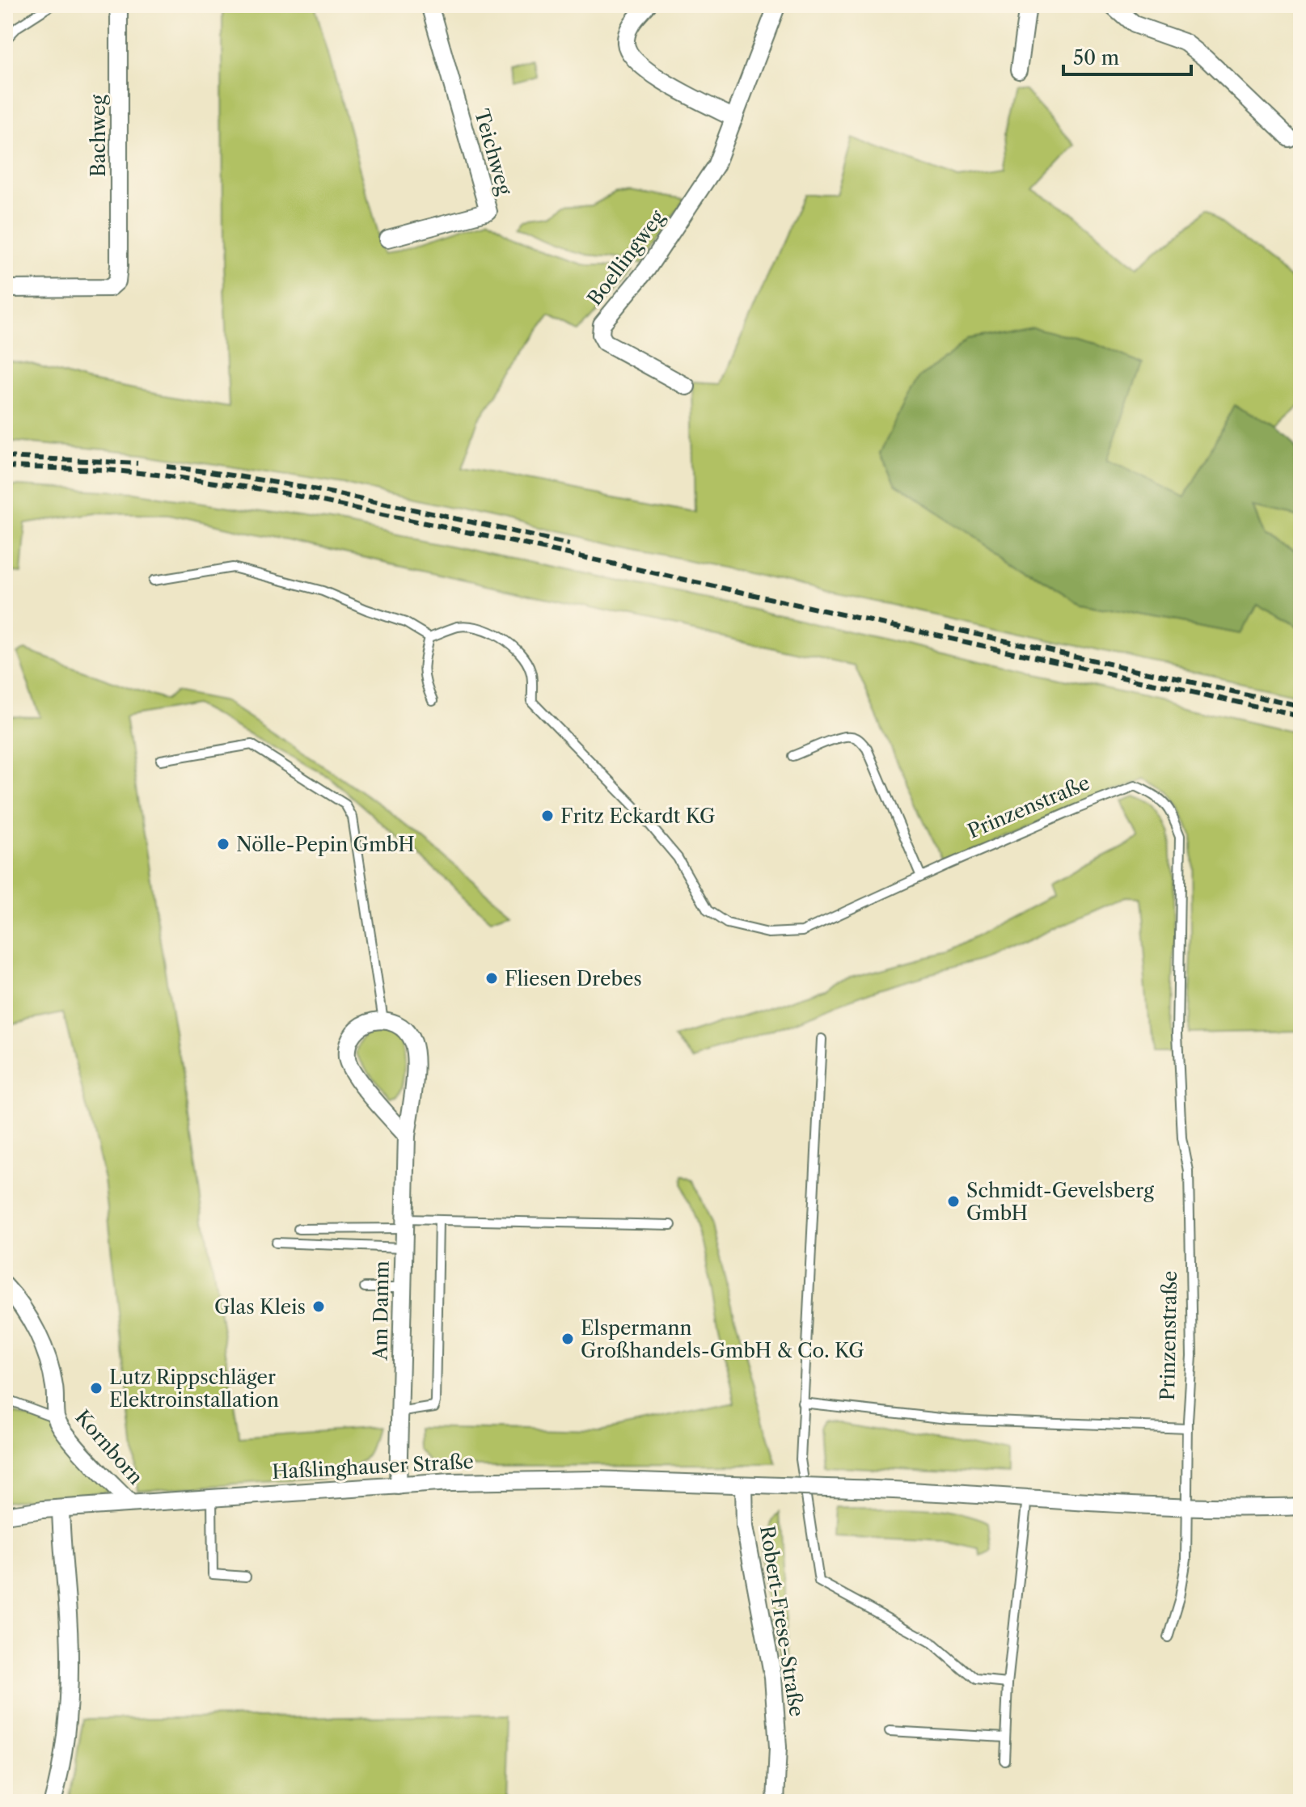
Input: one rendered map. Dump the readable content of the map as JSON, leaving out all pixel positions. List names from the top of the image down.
{
  "streets": {
    "street": [
      "Bachweg",
      "Teichweg",
      "Boellingweg",
      "Am Damm",
      "Kornborn",
      "Haßlinghauser Straße",
      "Robert-Frese-Straße"
    ],
    "lane": ["Prinzenstraße"]
  },
  "crossings": [
    ["Am Damm", "Haßlinghauser Straße"],
    ["Kornborn", "Haßlinghauser Straße"],
    ["Haßlinghauser Straße", "Robert-Frese-Straße"]
  ],
  "places": [
    "Fritz Eckardt KG",
    "Nölle-Pepin GmbH",
    "Fliesen Drebes",
    "Schmidt-Gevelsberg GmbH",
    "Glas Kleis",
    "Elspermann Großhandels-GmbH & Co. KG",
    "Lutz Rippschläger Elektroinstallation"
  ],
  "scale_bar": "50 m"
}
